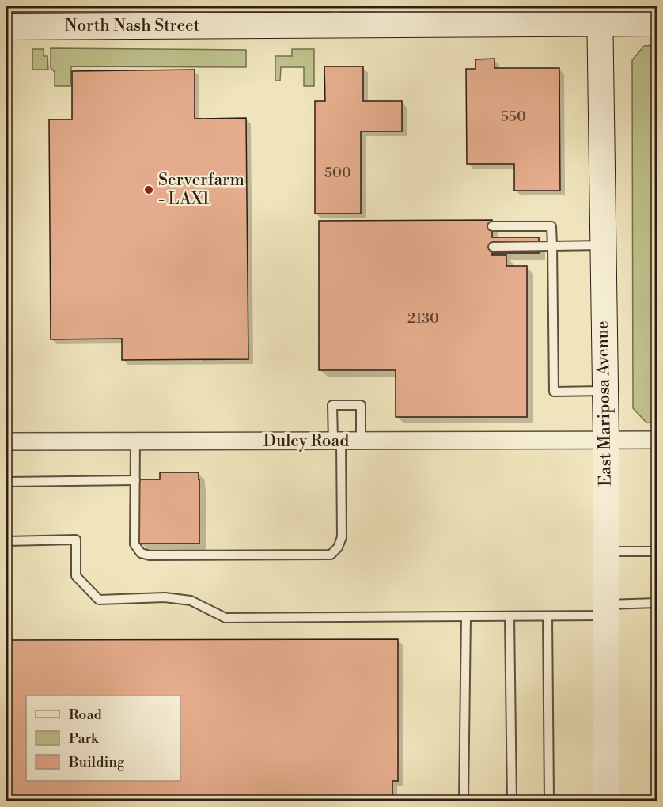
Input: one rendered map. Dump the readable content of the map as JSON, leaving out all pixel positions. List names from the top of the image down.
{
  "streets": {
    "street": ["North Nash Street", "East Mariposa Avenue", "Duley Road"]
  },
  "crossings": [
    ["North Nash Street", "East Mariposa Avenue"],
    ["East Mariposa Avenue", "Duley Road"]
  ],
  "places": ["Serverfarm - LAX1"],
  "house_numbers": ["550", "500", "2130"],
  "legend": ["Road", "Park", "Building"]
}
